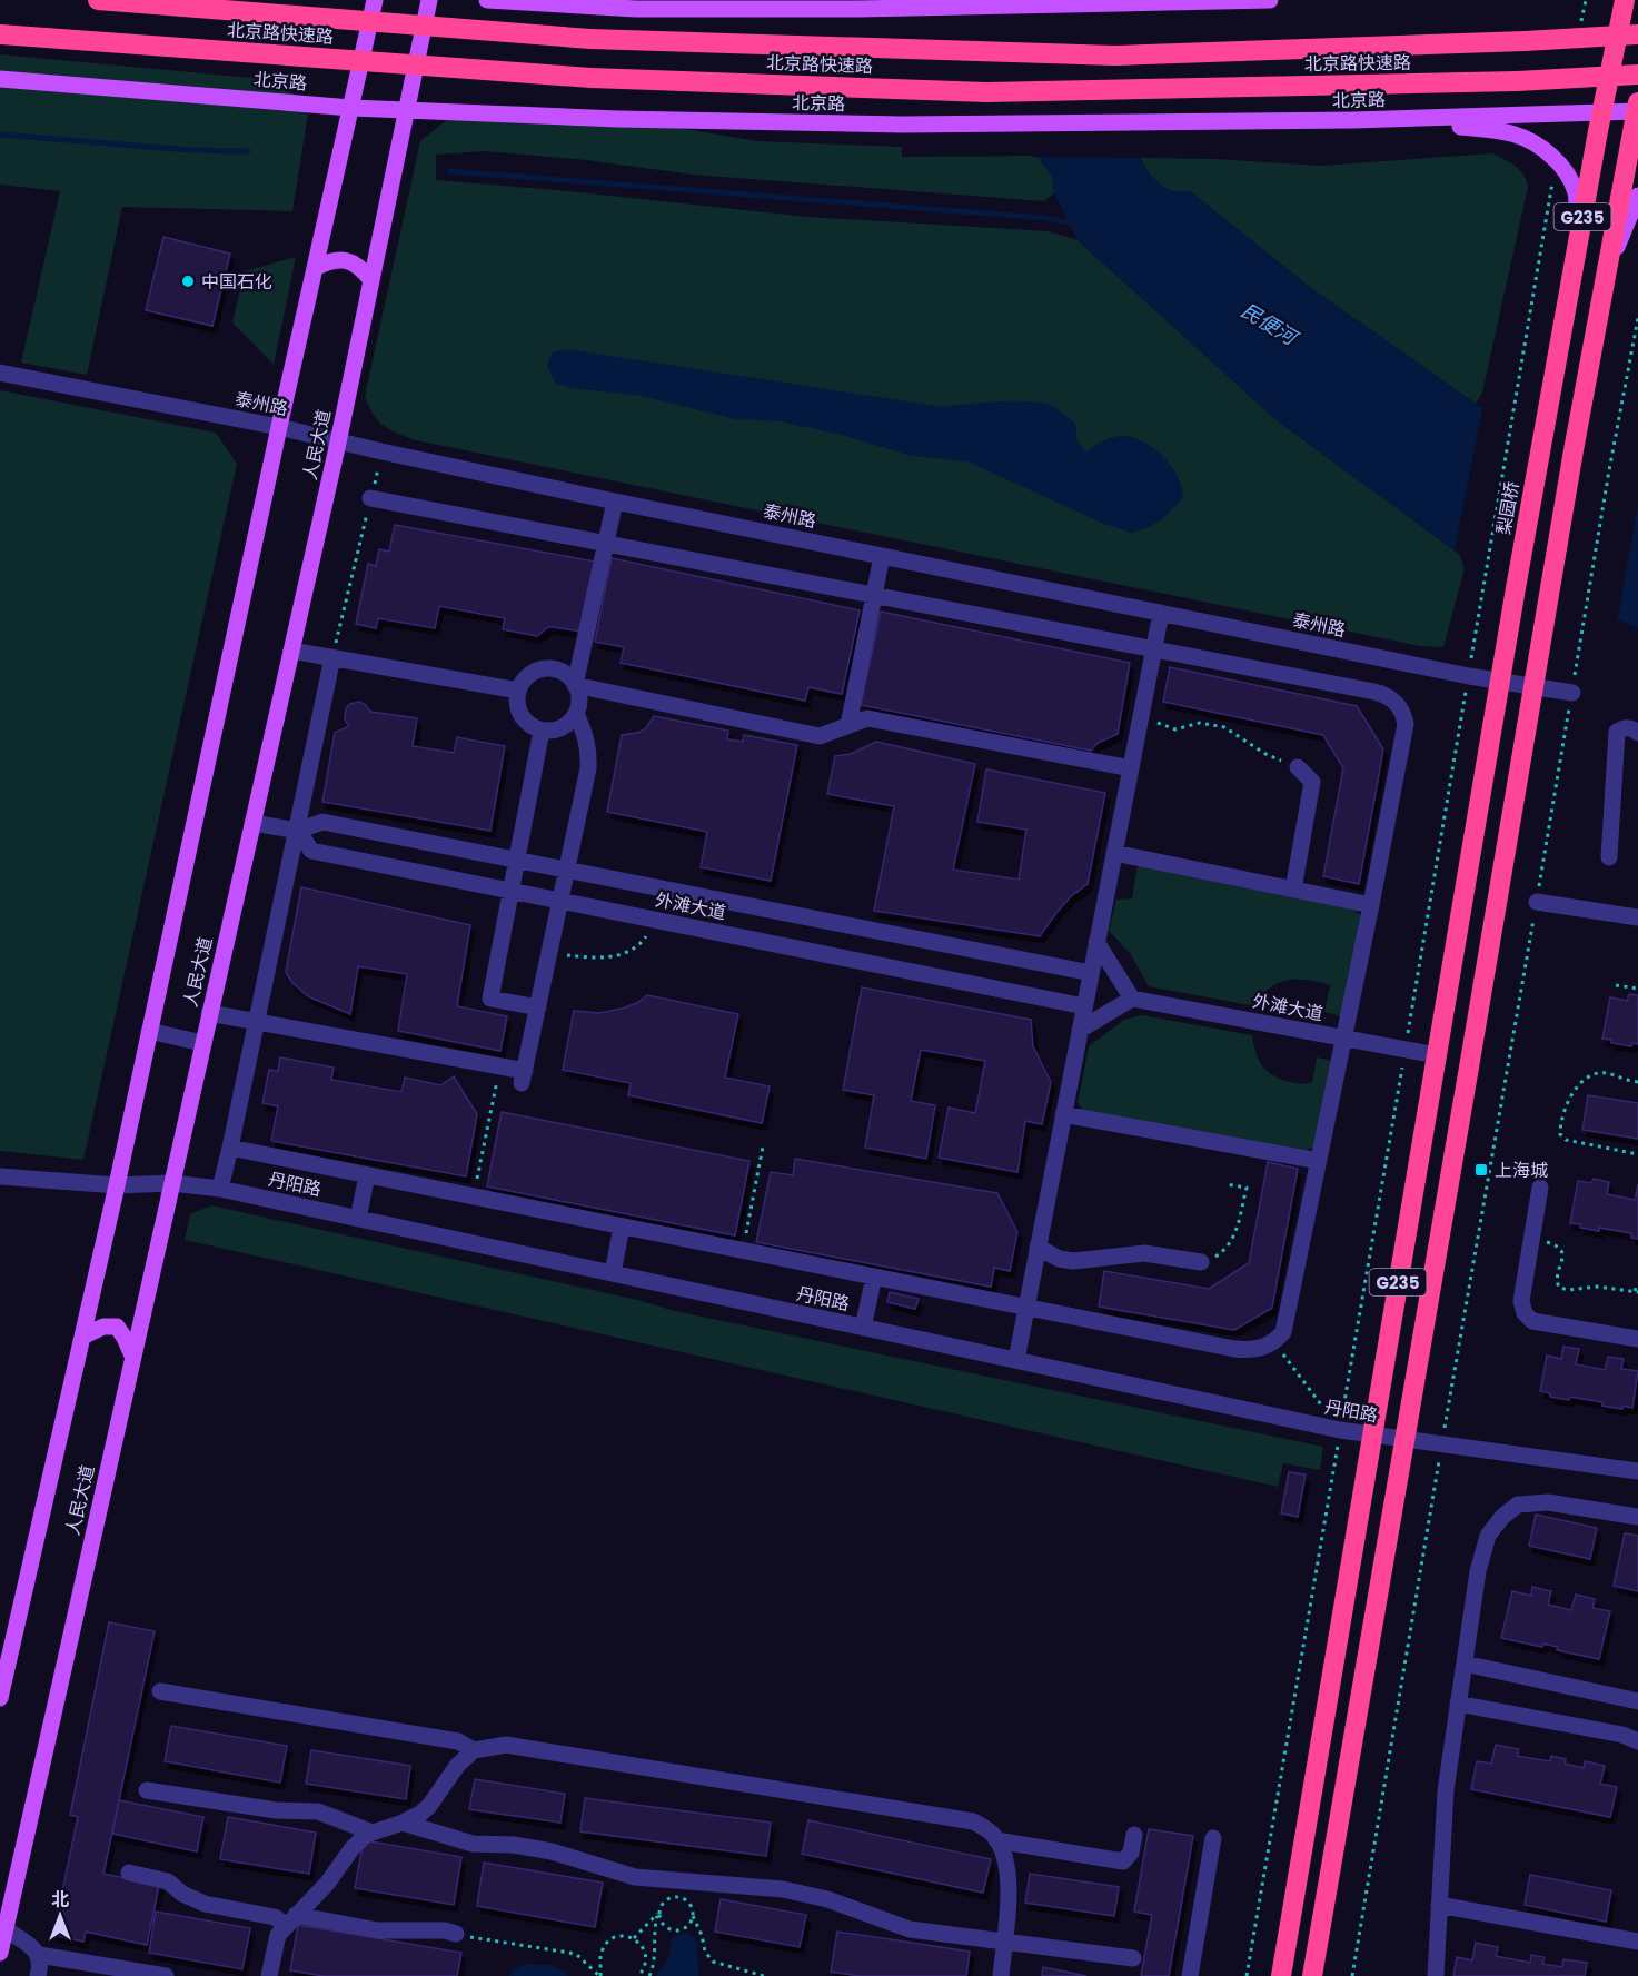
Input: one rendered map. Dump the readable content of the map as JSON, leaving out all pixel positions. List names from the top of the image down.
{
  "streets": {
    "highway": ["北京路快速路", "G235", "梨园桥"],
    "main road": ["北京路", "人民大道"],
    "street": ["泰州路", "外滩大道", "丹阳路"]
  },
  "crossings": [
    ["北京路", "G235"],
    ["北京路", "人民大道"],
    ["G235", "泰州路"],
    ["G235", "梨园桥"],
    ["G235", "外滩大道"],
    ["G235", "丹阳路"],
    ["泰州路", "人民大道"],
    ["泰州路", "梨园桥"],
    ["人民大道", "外滩大道"],
    ["人民大道", "丹阳路"]
  ],
  "water": ["民便河"],
  "places": {
    "other": ["中国石化"],
    "transit": ["上海城"]
  },
  "north": "top"
}
